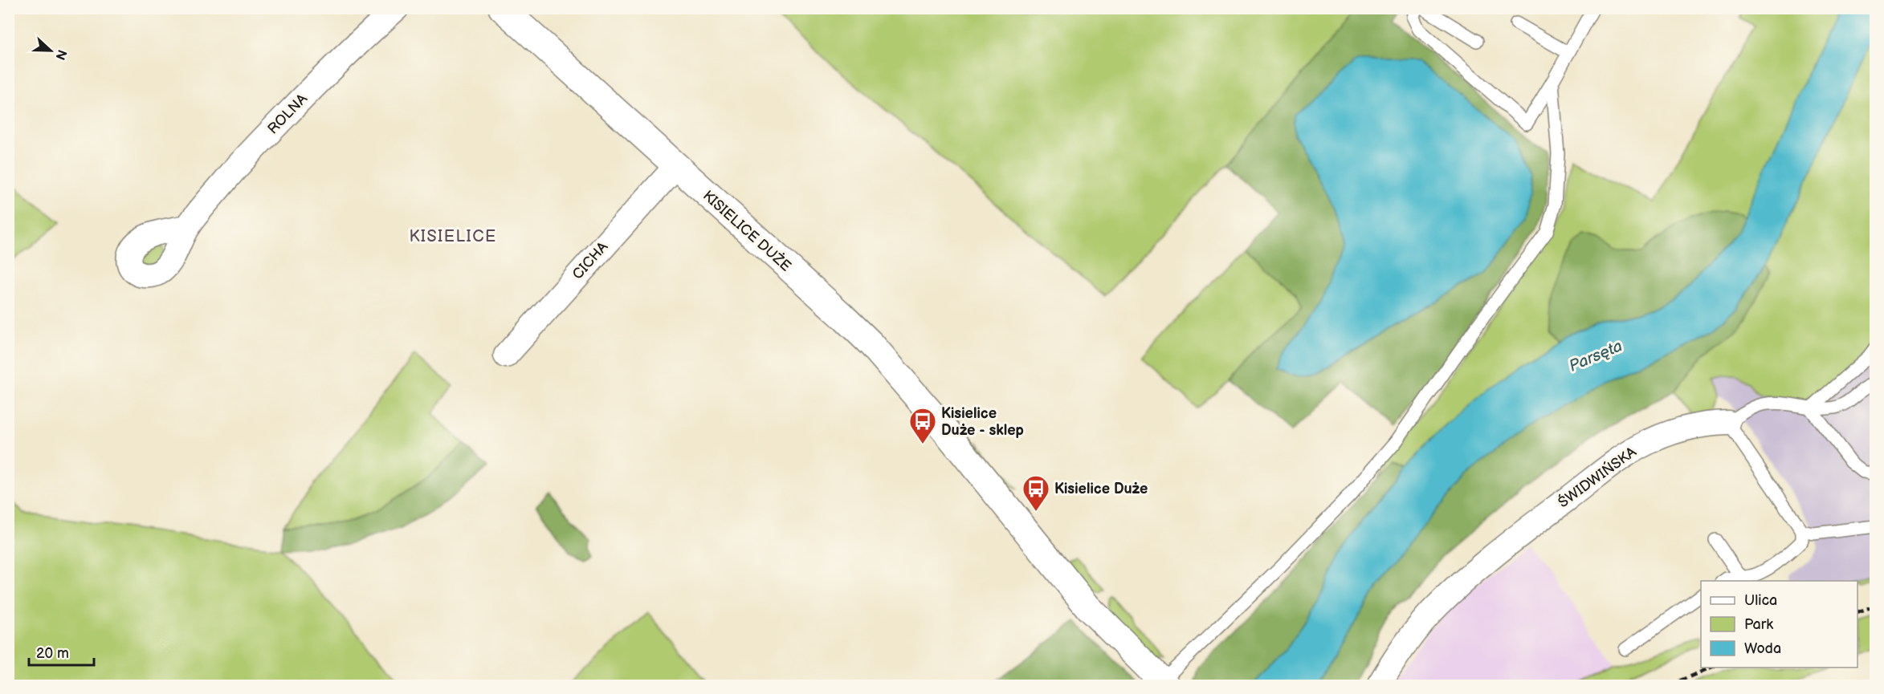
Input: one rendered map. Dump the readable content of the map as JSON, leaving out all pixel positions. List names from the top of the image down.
{
  "streets": {
    "street": [
      "ROLNA",
      "KISIELICE DUŻE",
      "CICHA",
      "ŚWIDWIŃSKA"
    ]
  },
  "crossings": [
    ["KISIELICE DUŻE", "CICHA"]
  ],
  "districts": ["KISIELICE"],
  "water": ["Parsęta"],
  "places": {
    "bus stop": ["Kisielice Duże - sklep", "Kisielice Duże"]
  },
  "legend": ["Ulica", "Park", "Woda"],
  "scale_bar": "20 m",
  "north": "right"
}
